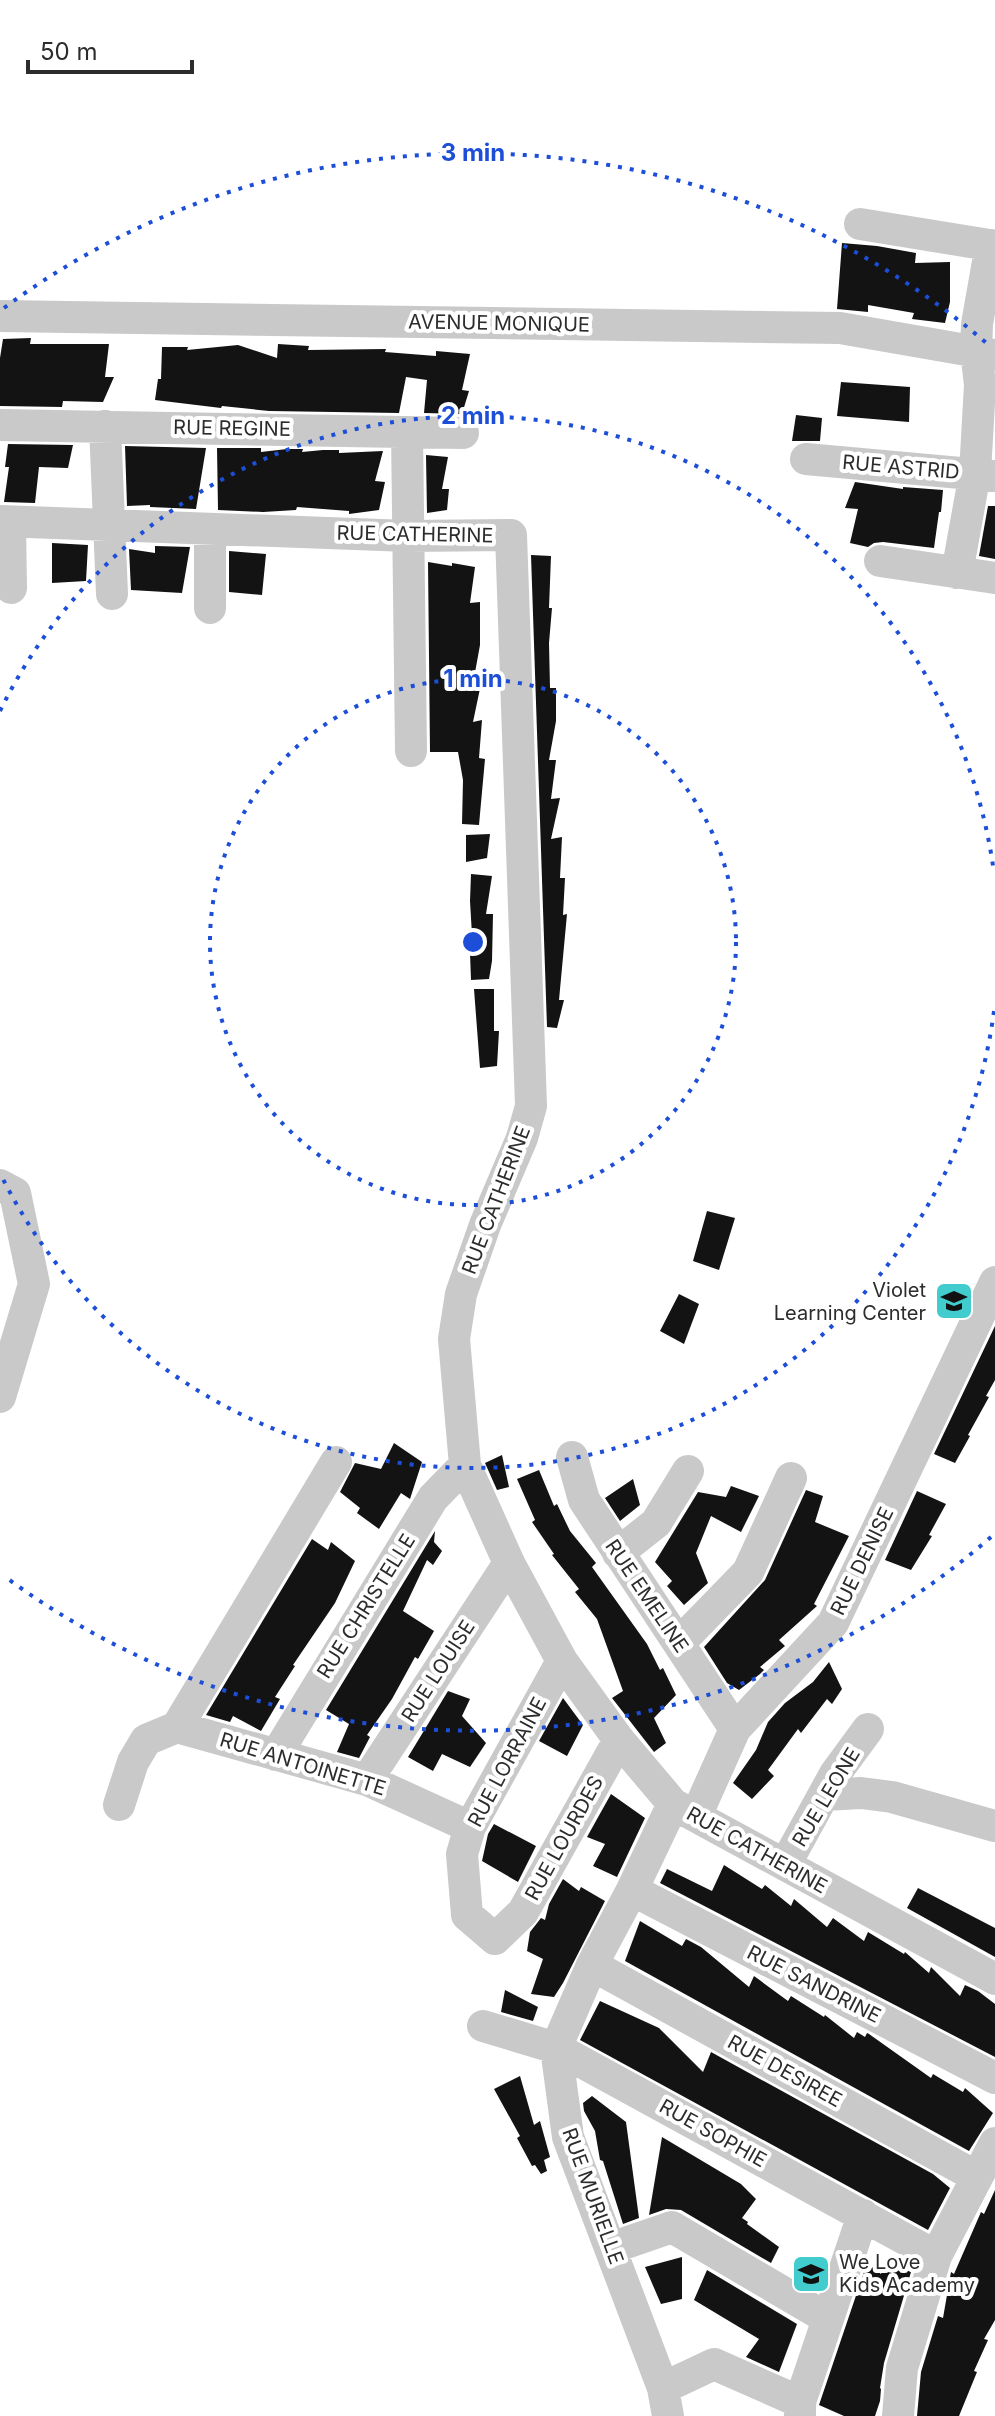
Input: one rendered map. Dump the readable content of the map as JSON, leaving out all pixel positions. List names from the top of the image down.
{
  "streets": {
    "street": [
      "AVENUE MONIQUE",
      "RUE REGINE",
      "RUE ASTRID",
      "RUE CATHERINE",
      "RUE DENISE",
      "RUE EMELINE",
      "RUE CHRISTELLE",
      "RUE LOUISE",
      "RUE LORRAINE",
      "RUE ANTOINETTE",
      "RUE LEONE",
      "RUE LOURDES",
      "RUE SANDRINE",
      "RUE DESIREE",
      "RUE SOPHIE",
      "RUE MURIELLE"
    ]
  },
  "crossings": [
    ["RUE CATHERINE", "RUE DENISE"],
    ["RUE CATHERINE", "RUE CHRISTELLE"],
    ["RUE CATHERINE", "RUE LOUISE"],
    ["RUE CATHERINE", "RUE LORRAINE"],
    ["RUE CATHERINE", "RUE LEONE"],
    ["RUE CATHERINE", "RUE LOURDES"],
    ["RUE DENISE", "RUE EMELINE"],
    ["RUE CHRISTELLE", "RUE ANTOINETTE"],
    ["RUE LOUISE", "RUE ANTOINETTE"],
    ["RUE LORRAINE", "RUE ANTOINETTE"],
    ["RUE LORRAINE", "RUE LOURDES"],
    ["RUE SOPHIE", "RUE MURIELLE"]
  ],
  "places": {
    "school or university": ["Violet Learning Center", "We Love Kids Academy"]
  },
  "scale_bar": "50 m",
  "rings": ["3 min", "2 min", "1 min"]
}
